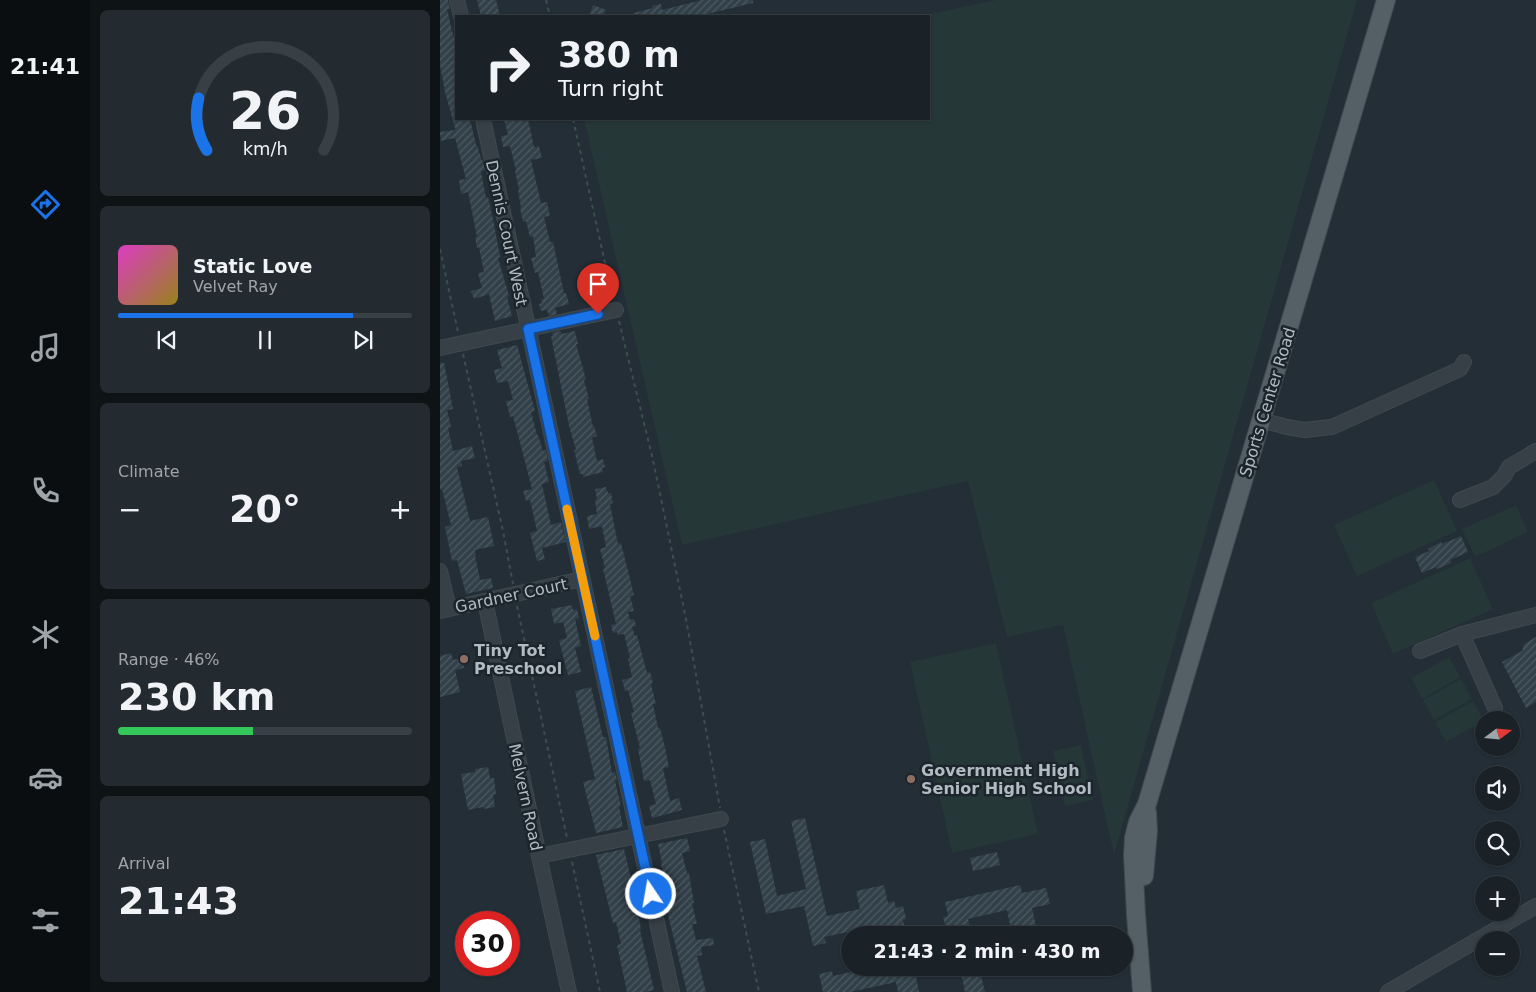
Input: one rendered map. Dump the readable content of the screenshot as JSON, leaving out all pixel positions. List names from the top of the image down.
{
  "streets": {
    "main road": ["Sports Center Road"],
    "street": ["Dennis Court West", "Gardner Court", "Melvern Road"]
  },
  "crossings": [
    ["Dennis Court West", "Gardner Court"],
    ["Gardner Court", "Melvern Road"]
  ],
  "places": ["Tiny Tot Preschool", "Government High Senior High School"],
  "north": "right",
  "page": {
    "tabs": "21:41",
    "turn": ["380 m", "Turn right"],
    "song": ["Static Love", "Velvet Ray"],
    "tile": [
      "Climate",
      ["Range · 46%", "230 km"],
      ["Arrival", "21:43"]
    ],
    "heat": ["−", "20°", "+"],
    "map_buttons": ["+", "−"],
    "limit": "30",
    "trip": "21:43 · 2 min · 430 m",
    "gauge": ["26", "km/h"]
  }
}
